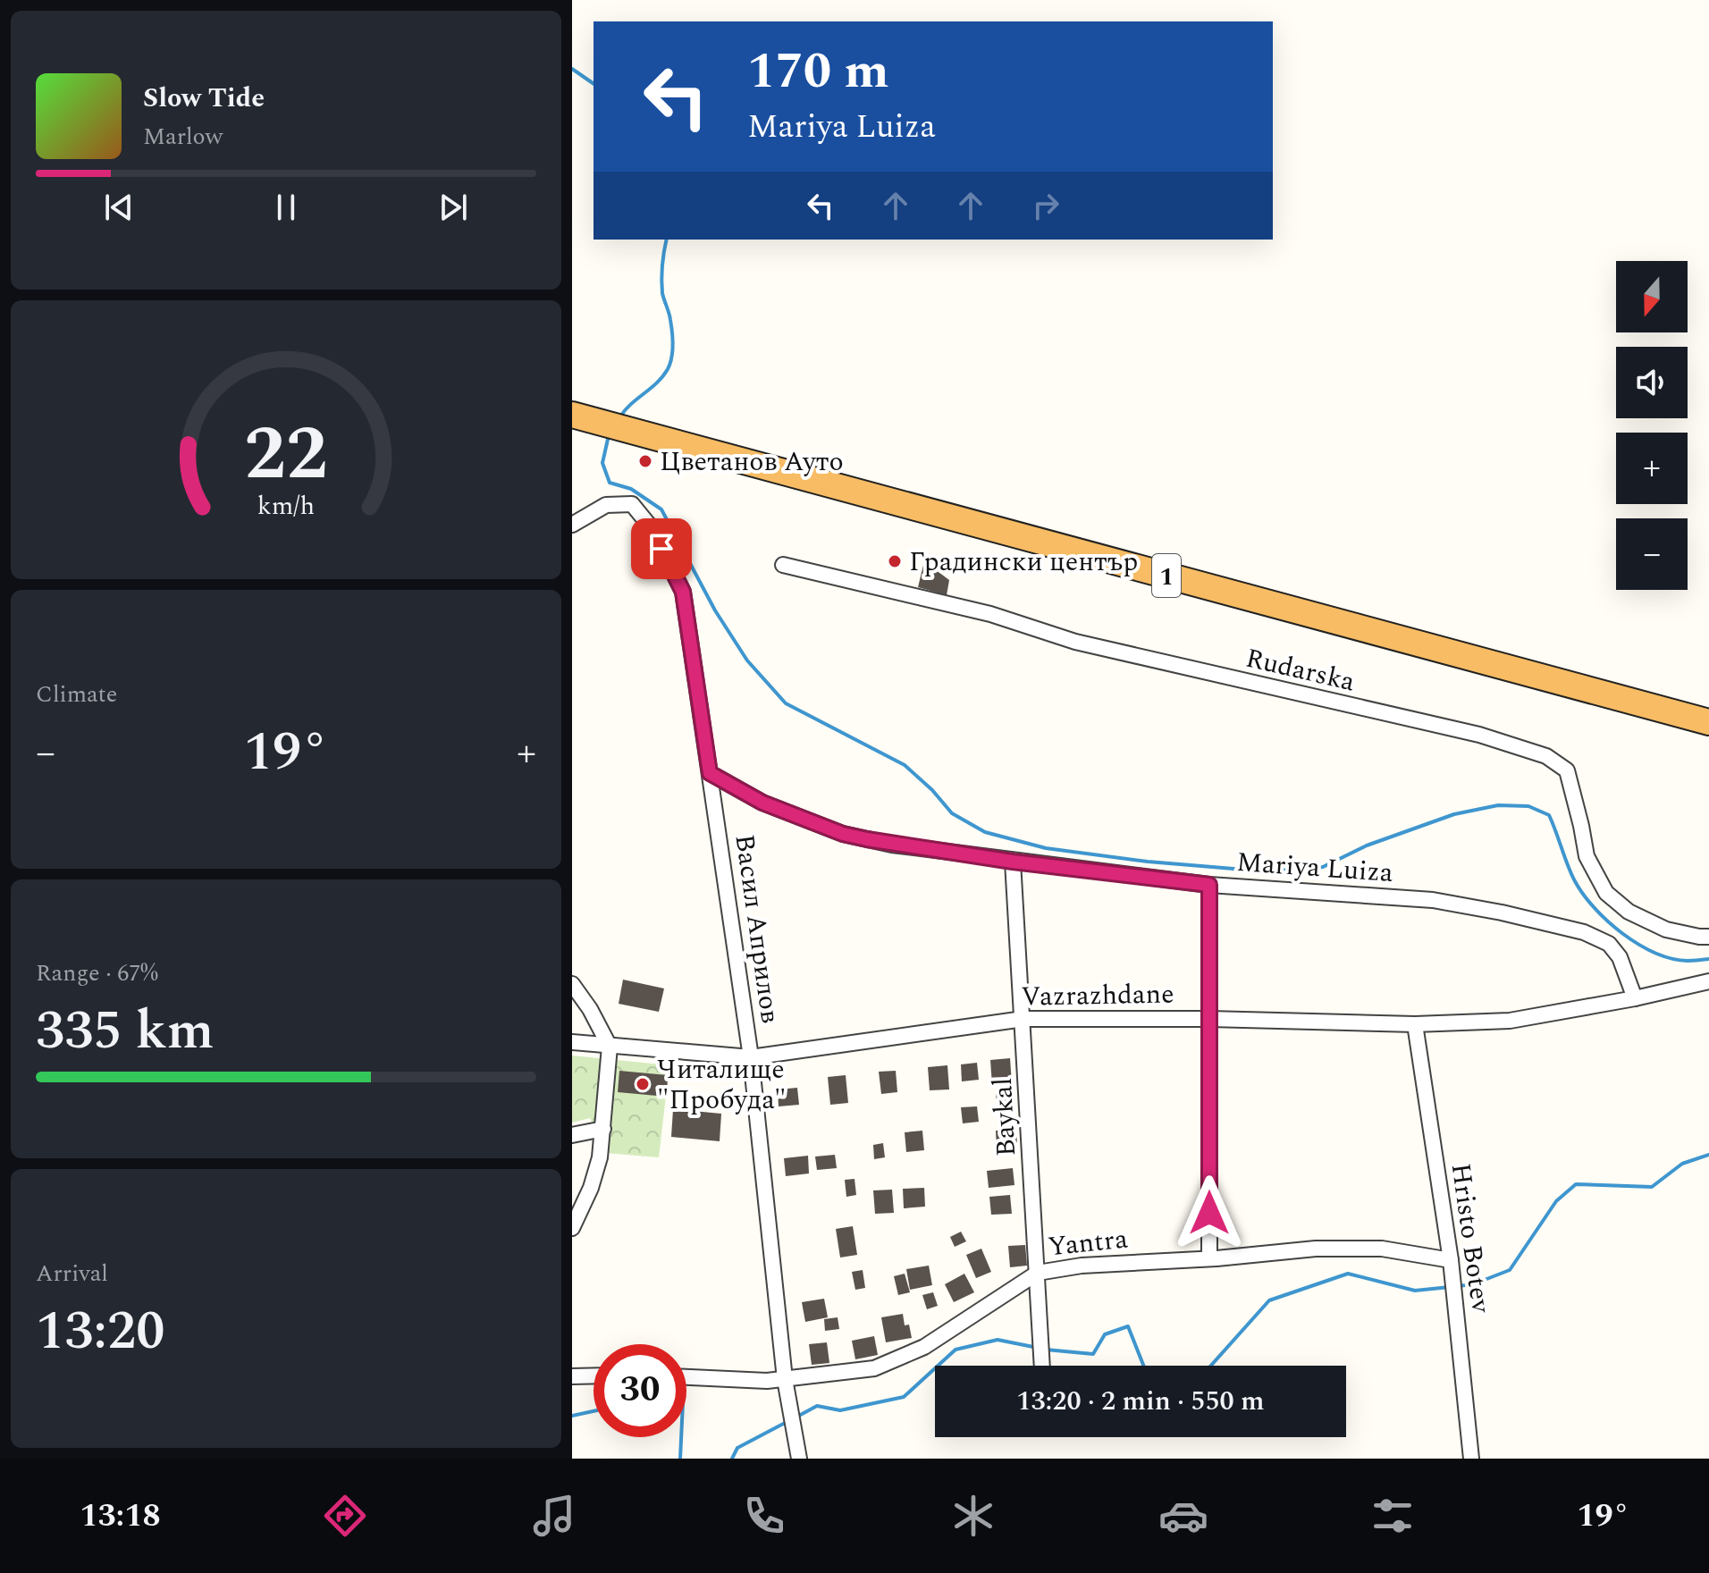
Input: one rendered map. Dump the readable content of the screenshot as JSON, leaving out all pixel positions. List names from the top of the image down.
{
  "streets": {
    "highway": ["1"],
    "street": [
      "Rudarska",
      "Mariya Luiza",
      "Васил Априлов",
      "Vazrazhdane",
      "Baykal",
      "Hristo Botev",
      "Yantra"
    ]
  },
  "crossings": [
    ["Mariya Luiza", "Васил Априлов"],
    ["Mariya Luiza", "Vazrazhdane"],
    ["Mariya Luiza", "Baykal"],
    ["Васил Априлов", "Vazrazhdane"],
    ["Васил Априлов", "Yantra"],
    ["Vazrazhdane", "Baykal"],
    ["Vazrazhdane", "Hristo Botev"],
    ["Baykal", "Yantra"],
    ["Hristo Botev", "Yantra"]
  ],
  "places": ["Цветанов Ауто", "Градински център", "Читалище \"Пробуда\""],
  "north": "bottom",
  "page": {
    "turn": ["170 m", "Mariya Luiza"],
    "song": ["Slow Tide", "Marlow"],
    "map_buttons": ["+", "−"],
    "tile": [
      "Climate",
      ["Range · 67%", "335 km"],
      ["Arrival", "13:20"]
    ],
    "heat": ["−", "19°", "+"],
    "limit": "30",
    "trip": "13:20 · 2 min · 550 m",
    "tabs": ["13:18", "19°"],
    "gauge": ["22", "km/h"]
  }
}
